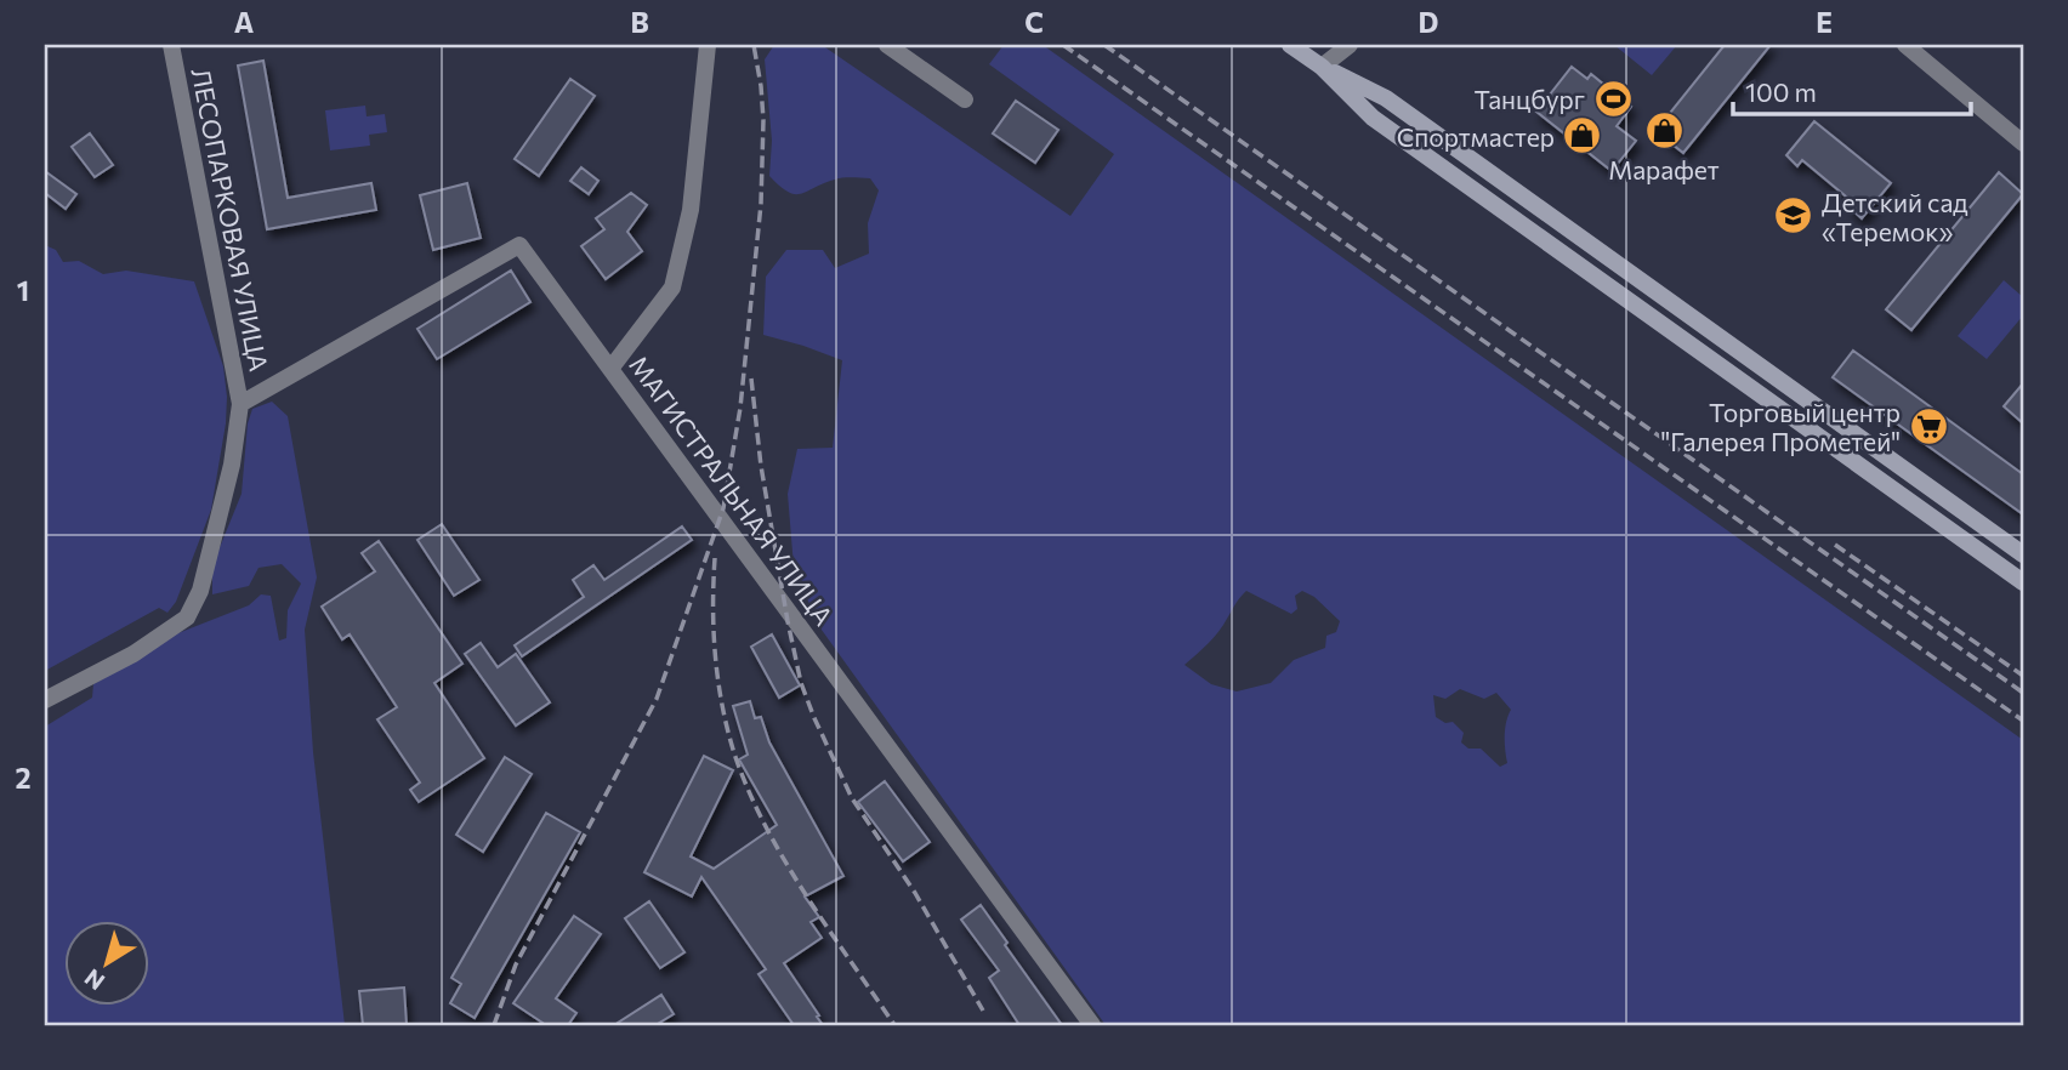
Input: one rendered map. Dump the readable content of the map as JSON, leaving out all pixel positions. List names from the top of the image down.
{
  "streets": {
    "street": ["ЛЕСОПАРКОВАЯ УЛИЦА", "МАГИСТРАЛЬНАЯ УЛИЦА"]
  },
  "crossings": [
    ["ЛЕСОПАРКОВАЯ УЛИЦА", "МАГИСТРАЛЬНАЯ УЛИЦА"]
  ],
  "places": {
    "sports": ["Танцбург"],
    "shop": ["Марафет", "Спортмастер"],
    "school or university": ["Детский сад «Теремок»"],
    "supermarket": ["Торговый центр \"Галерея Прометей\""]
  },
  "scale_bar": "100 m",
  "north": "bottom left",
  "grid": {
    "columns": [
      "A",
      "B",
      "C",
      "D",
      "E"
    ],
    "rows": ["1", "2"]
  }
}
